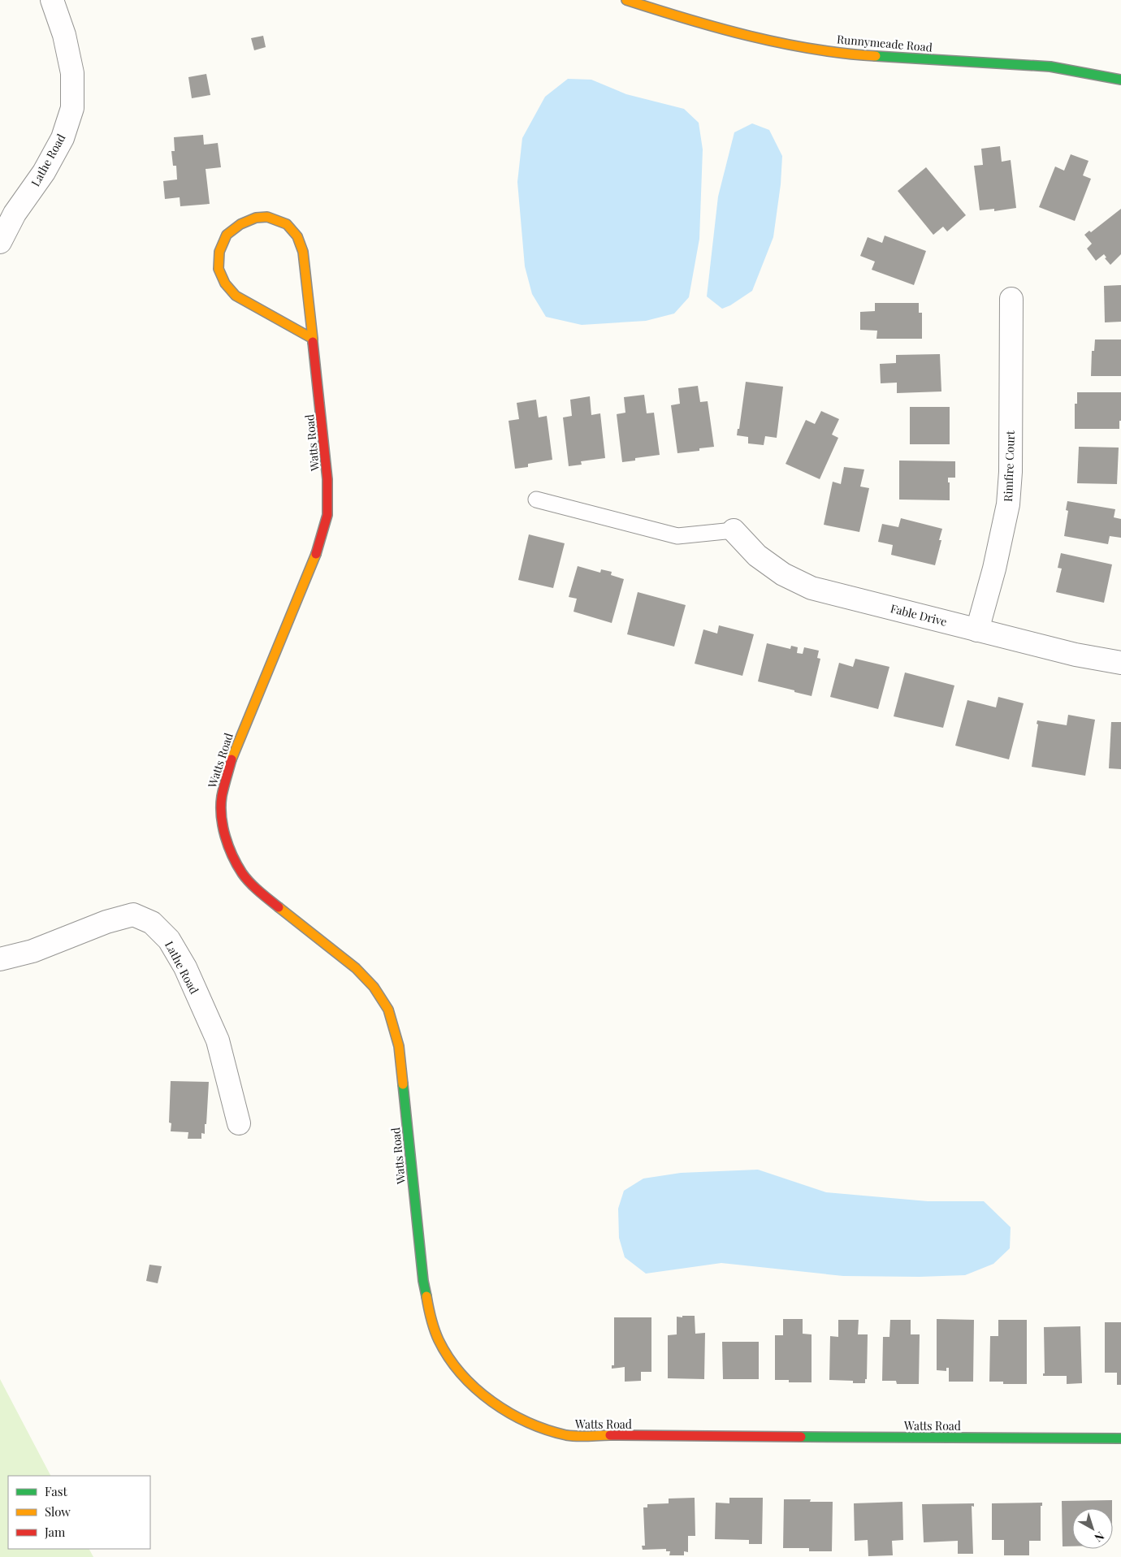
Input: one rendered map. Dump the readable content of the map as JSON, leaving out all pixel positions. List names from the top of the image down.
{
  "streets": {
    "street": [
      "Runnymeade Road",
      "Lathe Road",
      "Watts Road",
      "Rimfire Court",
      "Fable Drive"
    ]
  },
  "crossings": [
    ["Rimfire Court", "Fable Drive"]
  ],
  "legend": ["Fast", "Slow", "Jam"],
  "north": "bottom right"
}
